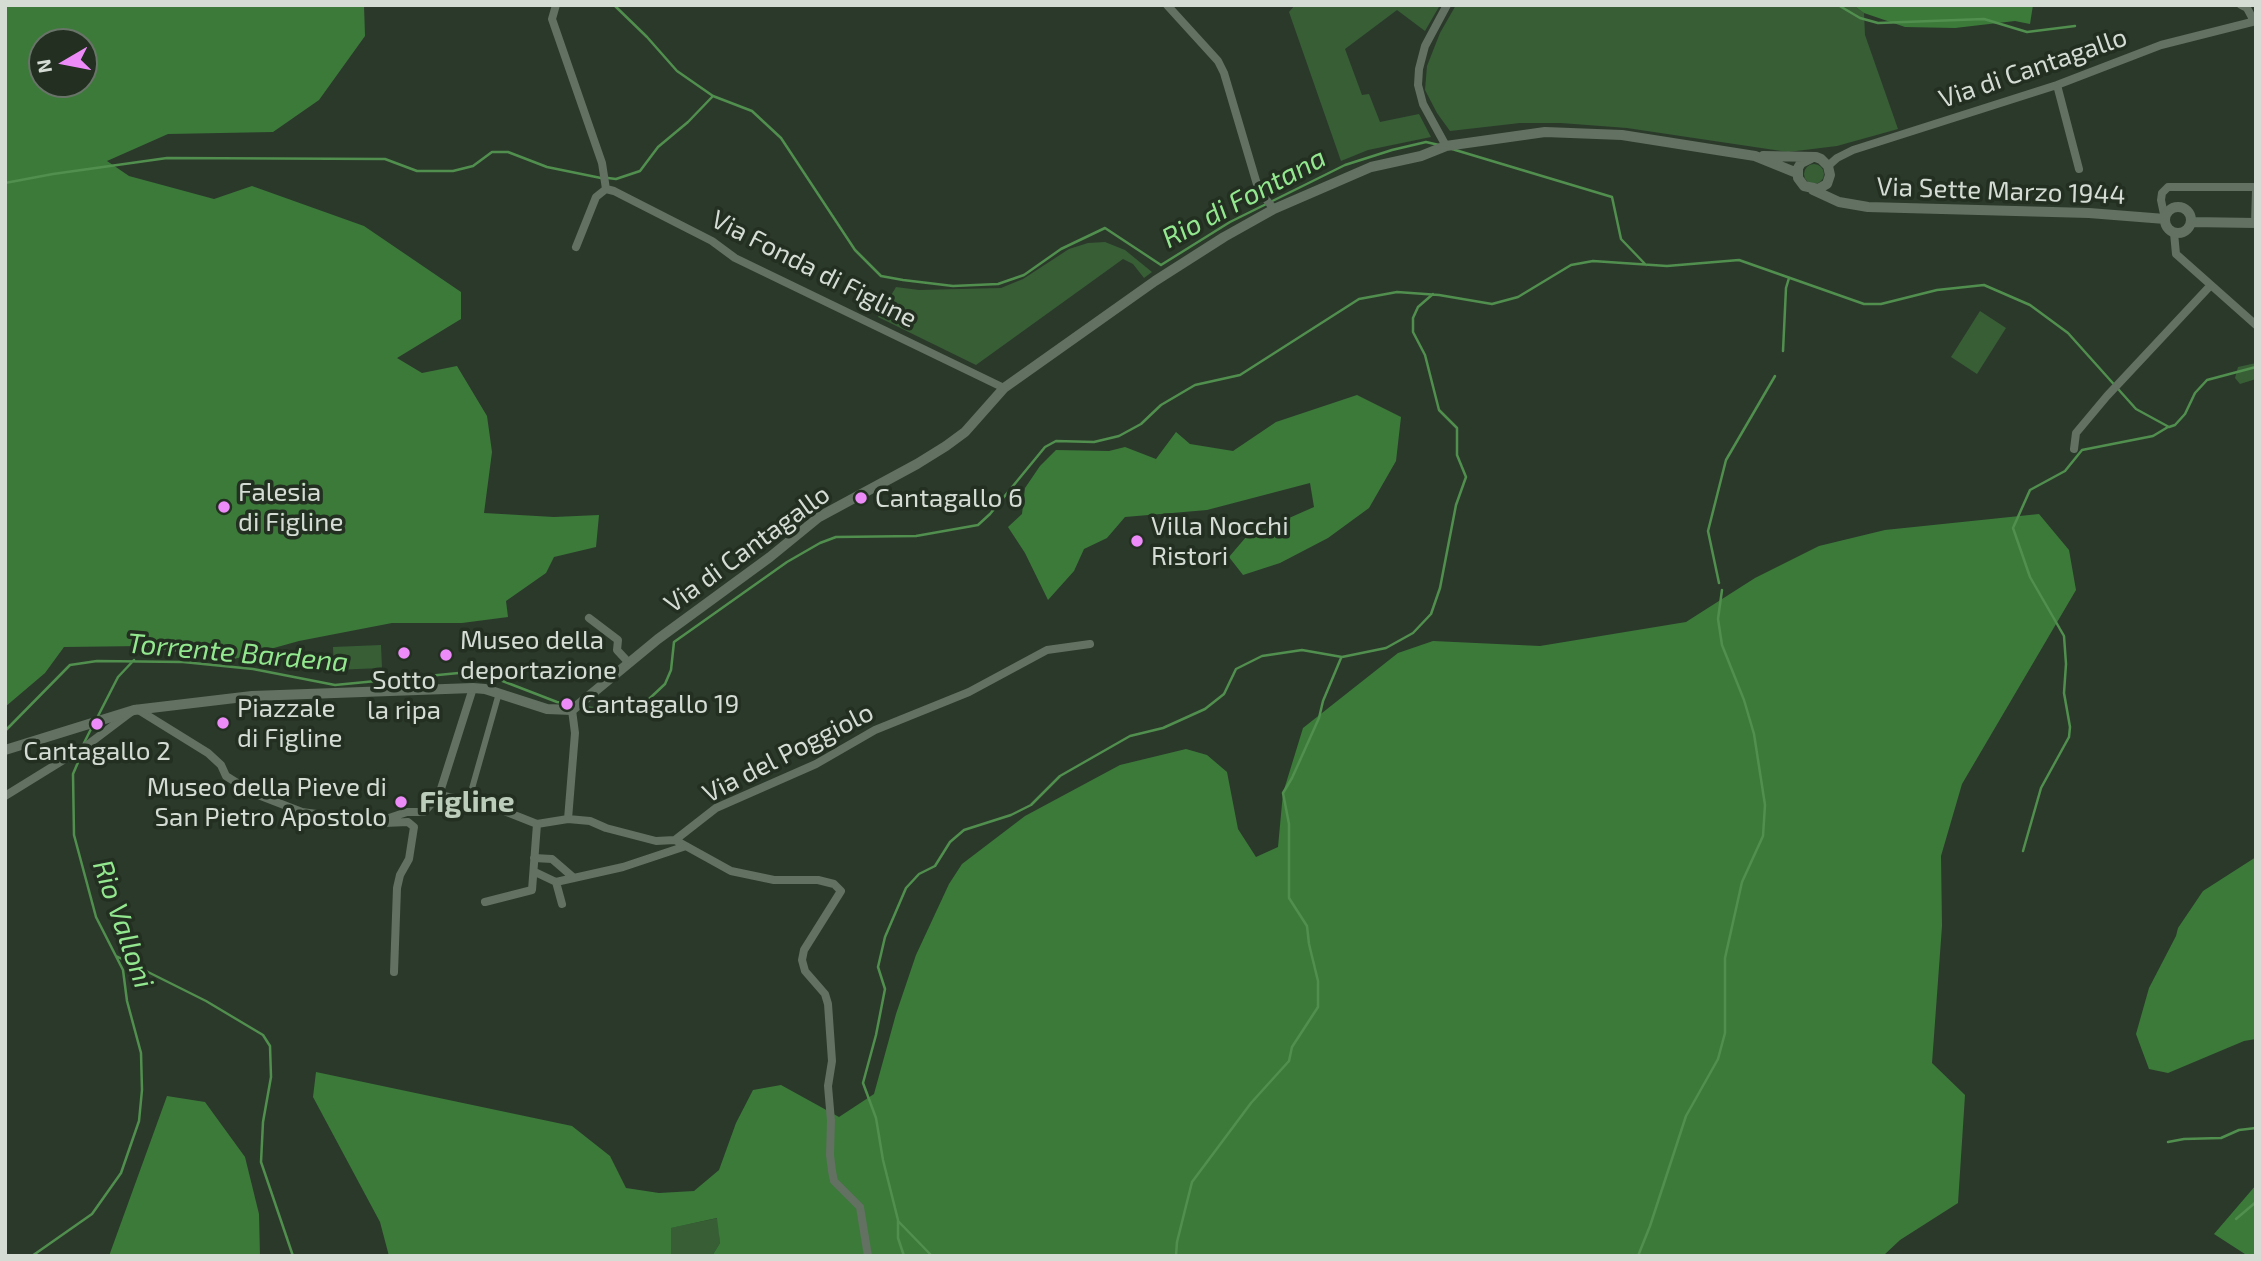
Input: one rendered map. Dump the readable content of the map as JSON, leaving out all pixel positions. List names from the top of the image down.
{
  "streets": {
    "street": [
      "Via di Cantagallo",
      "Via Sette Marzo 1944",
      "Via Fonda di Figline",
      "Via del Poggiolo"
    ]
  },
  "crossings": [
    ["Via di Cantagallo", "Via Sette Marzo 1944"],
    ["Via di Cantagallo", "Via Fonda di Figline"]
  ],
  "districts": ["Figline"],
  "water": ["Rio di Fontana", "Torrente Bardena", "Rio Valloni"],
  "places": [
    "Cantagallo 6",
    "Falesia di Figline",
    "Villa Nocchi Ristori",
    "Sotto la ripa",
    "Museo della deportazione",
    "Cantagallo 19",
    "Piazzale di Figline",
    "Cantagallo 2",
    "Museo della Pieve di San Pietro Apostolo"
  ],
  "north": "left"
}
